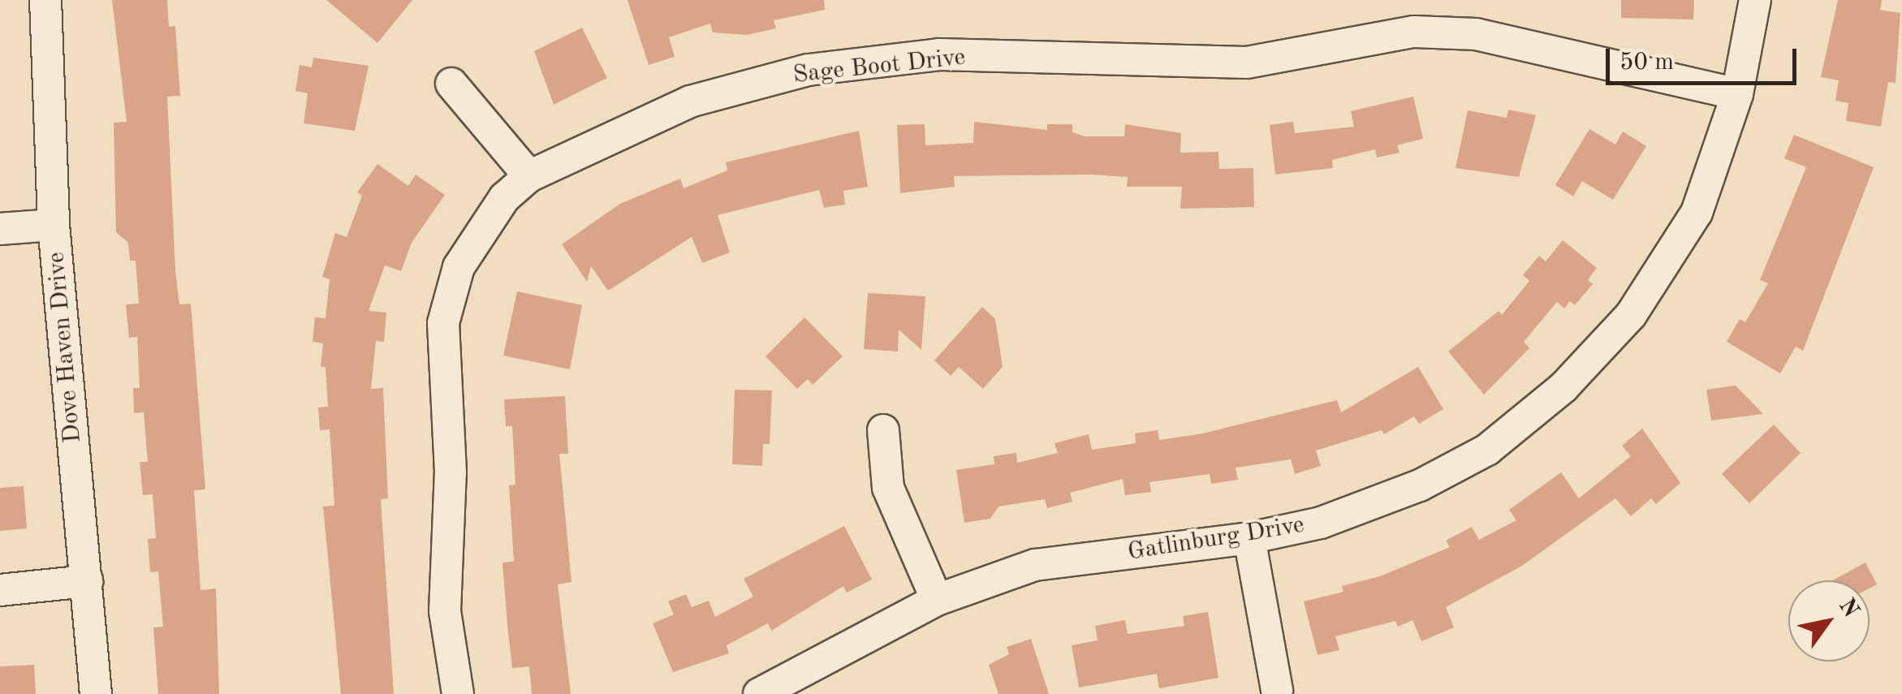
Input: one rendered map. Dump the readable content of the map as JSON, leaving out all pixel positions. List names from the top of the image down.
{
  "streets": {
    "street": ["Sage Boot Drive", "Dove Haven Drive", "Gatlinburg Drive"]
  },
  "crossings": [
    ["Sage Boot Drive", "Gatlinburg Drive"]
  ],
  "scale_bar": "50 m",
  "north": "top right"
}
